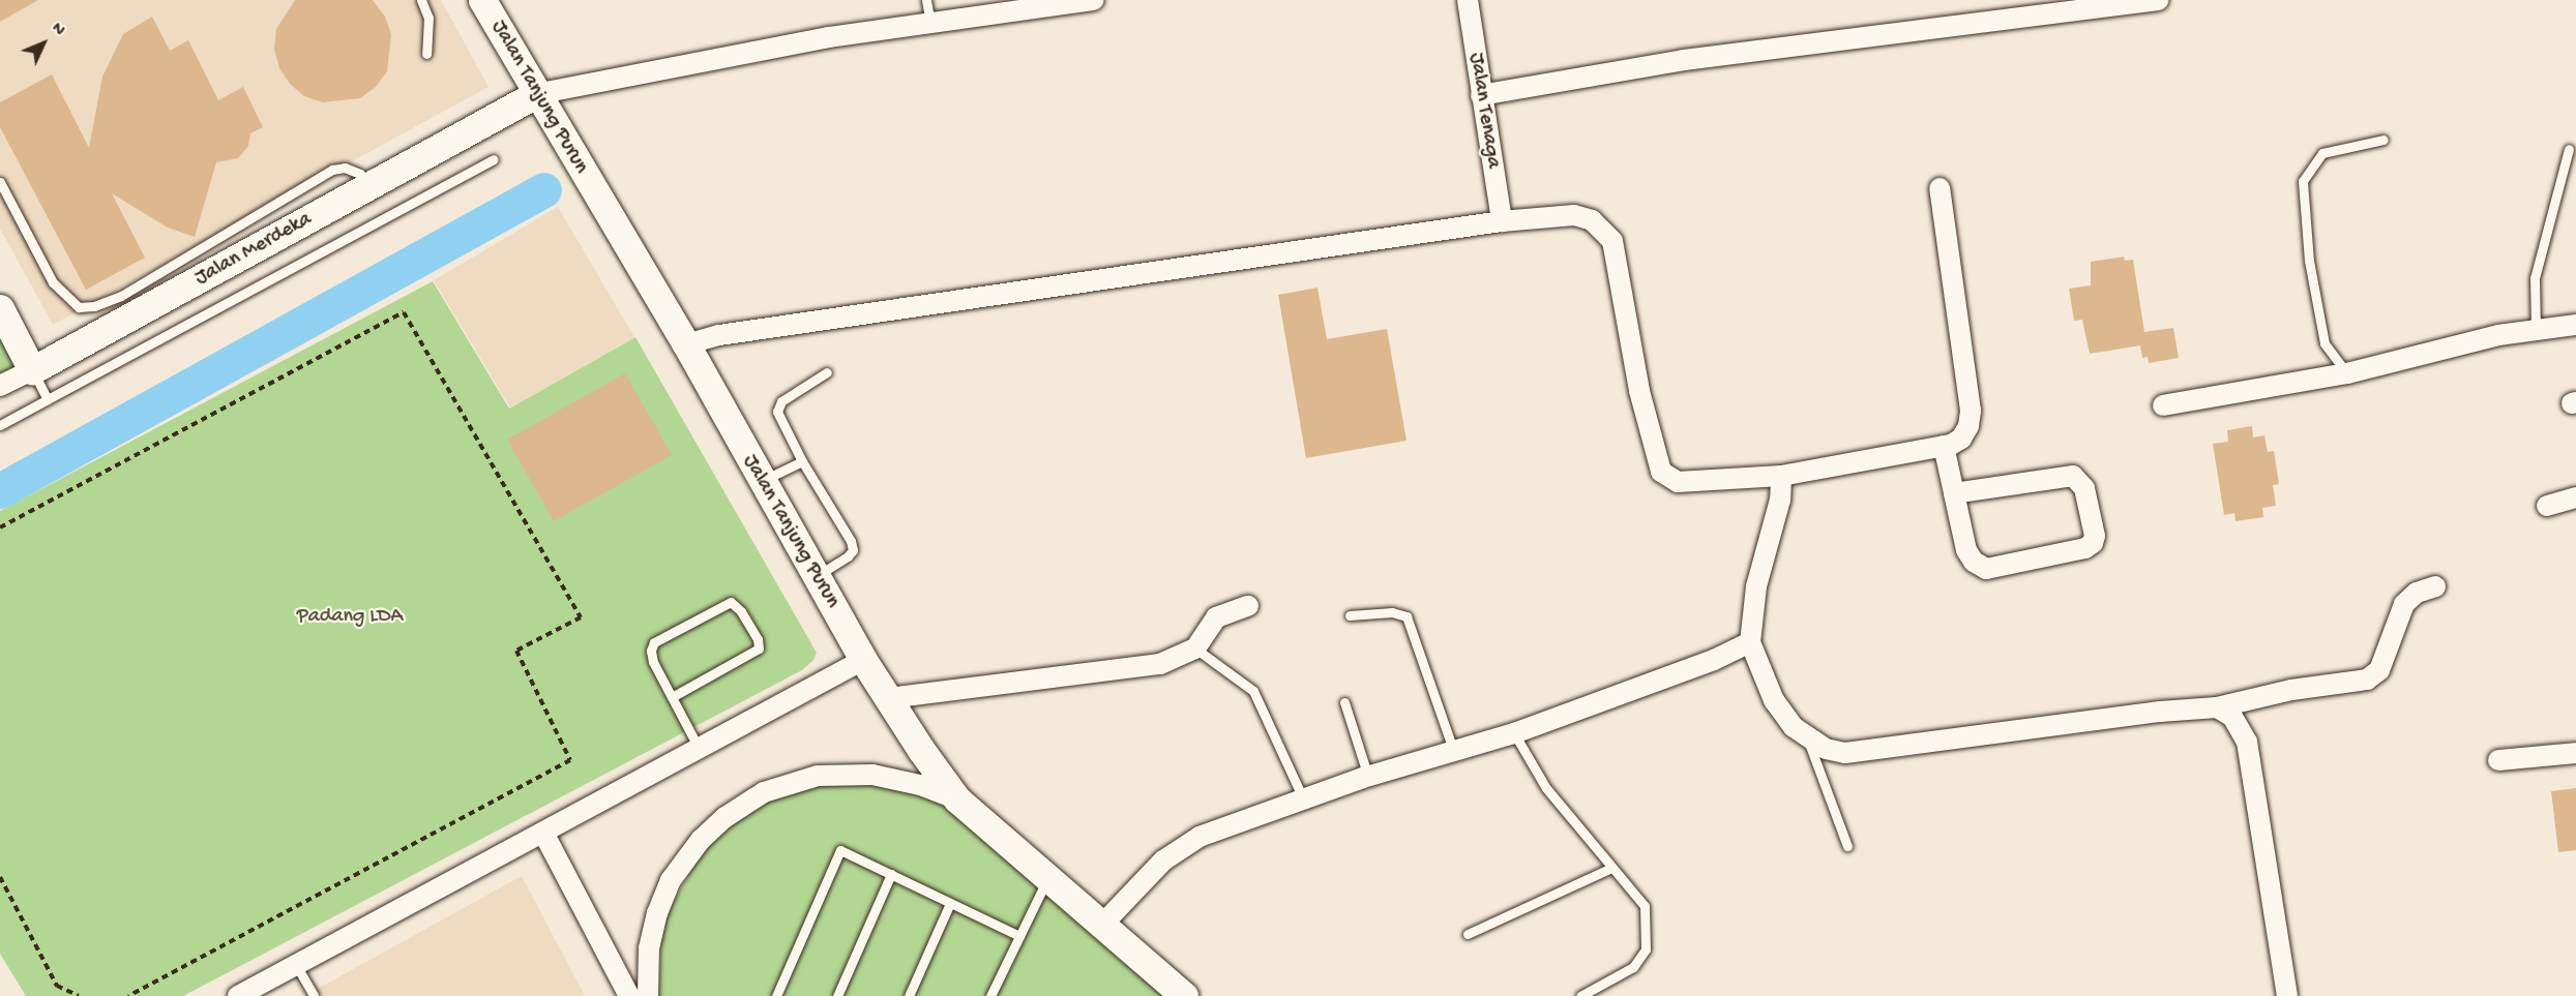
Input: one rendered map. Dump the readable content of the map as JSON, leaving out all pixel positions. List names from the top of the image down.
{
  "streets": {
    "street": ["Jalan Tanjung Purun", "Jalan Tenaga", "Jalan Merdeka"]
  },
  "crossings": [
    ["Jalan Tanjung Purun", "Jalan Merdeka"]
  ],
  "parks": ["Padang LDA"],
  "north": "top right"
}
